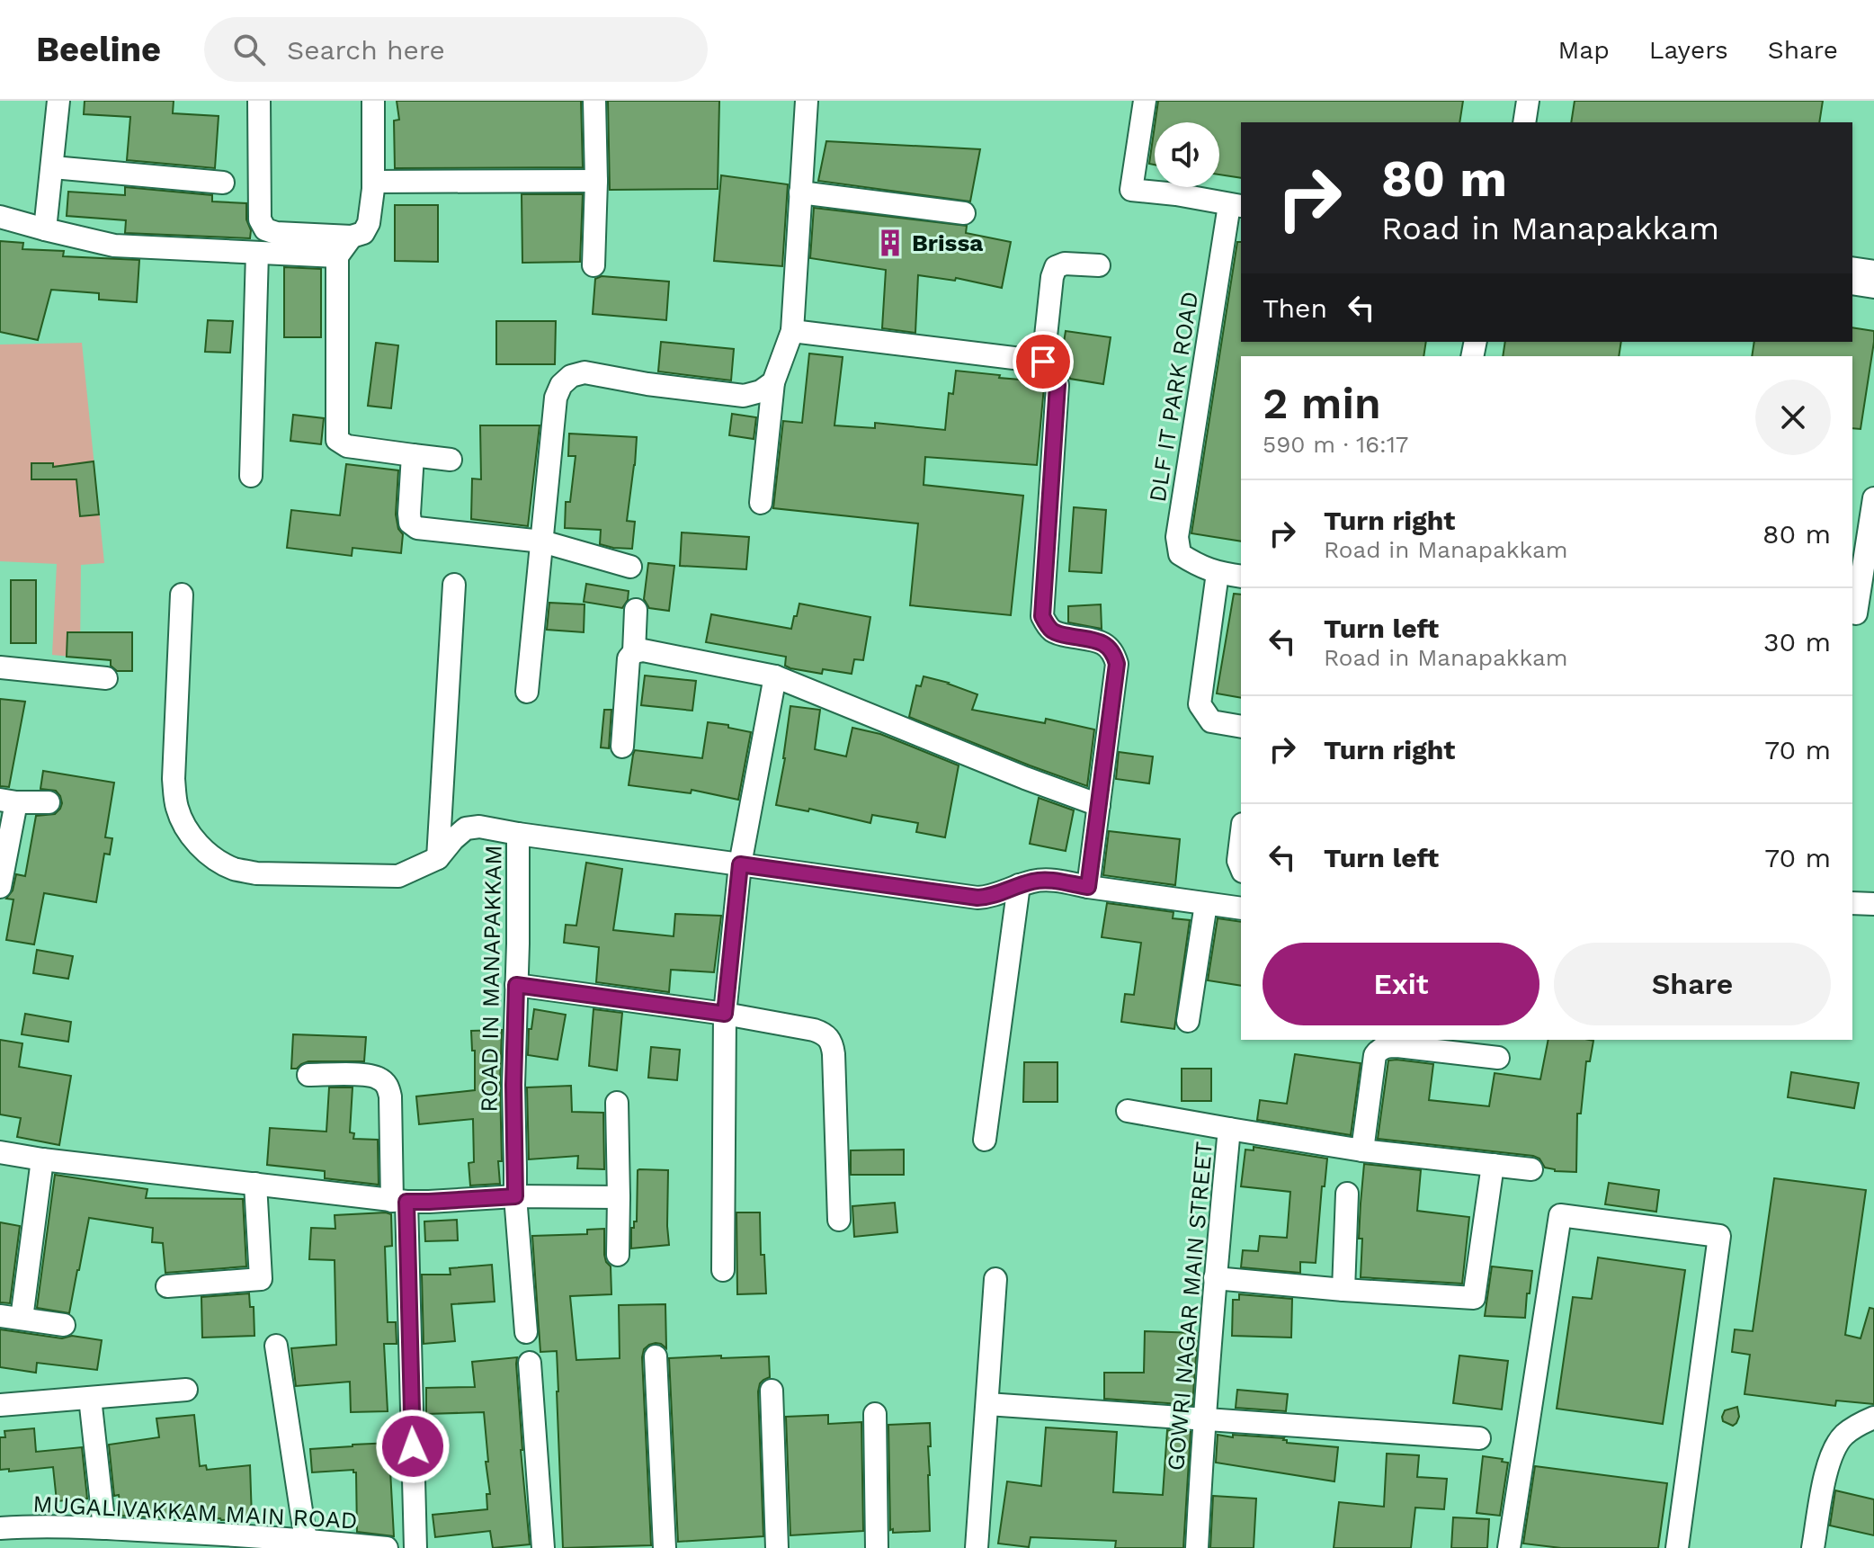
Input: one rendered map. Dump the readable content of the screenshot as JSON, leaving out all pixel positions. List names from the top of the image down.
{
  "streets": {
    "street": [
      "DLF IT PARK ROAD",
      "ROAD IN MANAPAKKAM",
      "GOWRI NAGAR MAIN STREET",
      "MUGALIVAKKAM MAIN ROAD"
    ]
  },
  "places": {
    "building": ["Brissa"]
  },
  "page": {
    "header": "Beeline",
    "search": "Search here",
    "nav": ["Map", "Layers", "Share"],
    "turn": ["80 m", "Road in Manapakkam"],
    "then": "Then",
    "heading": ["2 min", "590 m · 16:17"],
    "list": [
      {
        "name": "Turn right",
        "note": "Road in Manapakkam",
        "value": "80 m"
      },
      {
        "name": "Turn left",
        "note": "Road in Manapakkam",
        "value": "30 m"
      },
      {
        "name": "Turn right",
        "value": "70 m"
      },
      {
        "name": "Turn left",
        "value": "70 m"
      }
    ],
    "buttons": ["Exit", "Share"]
  }
}
